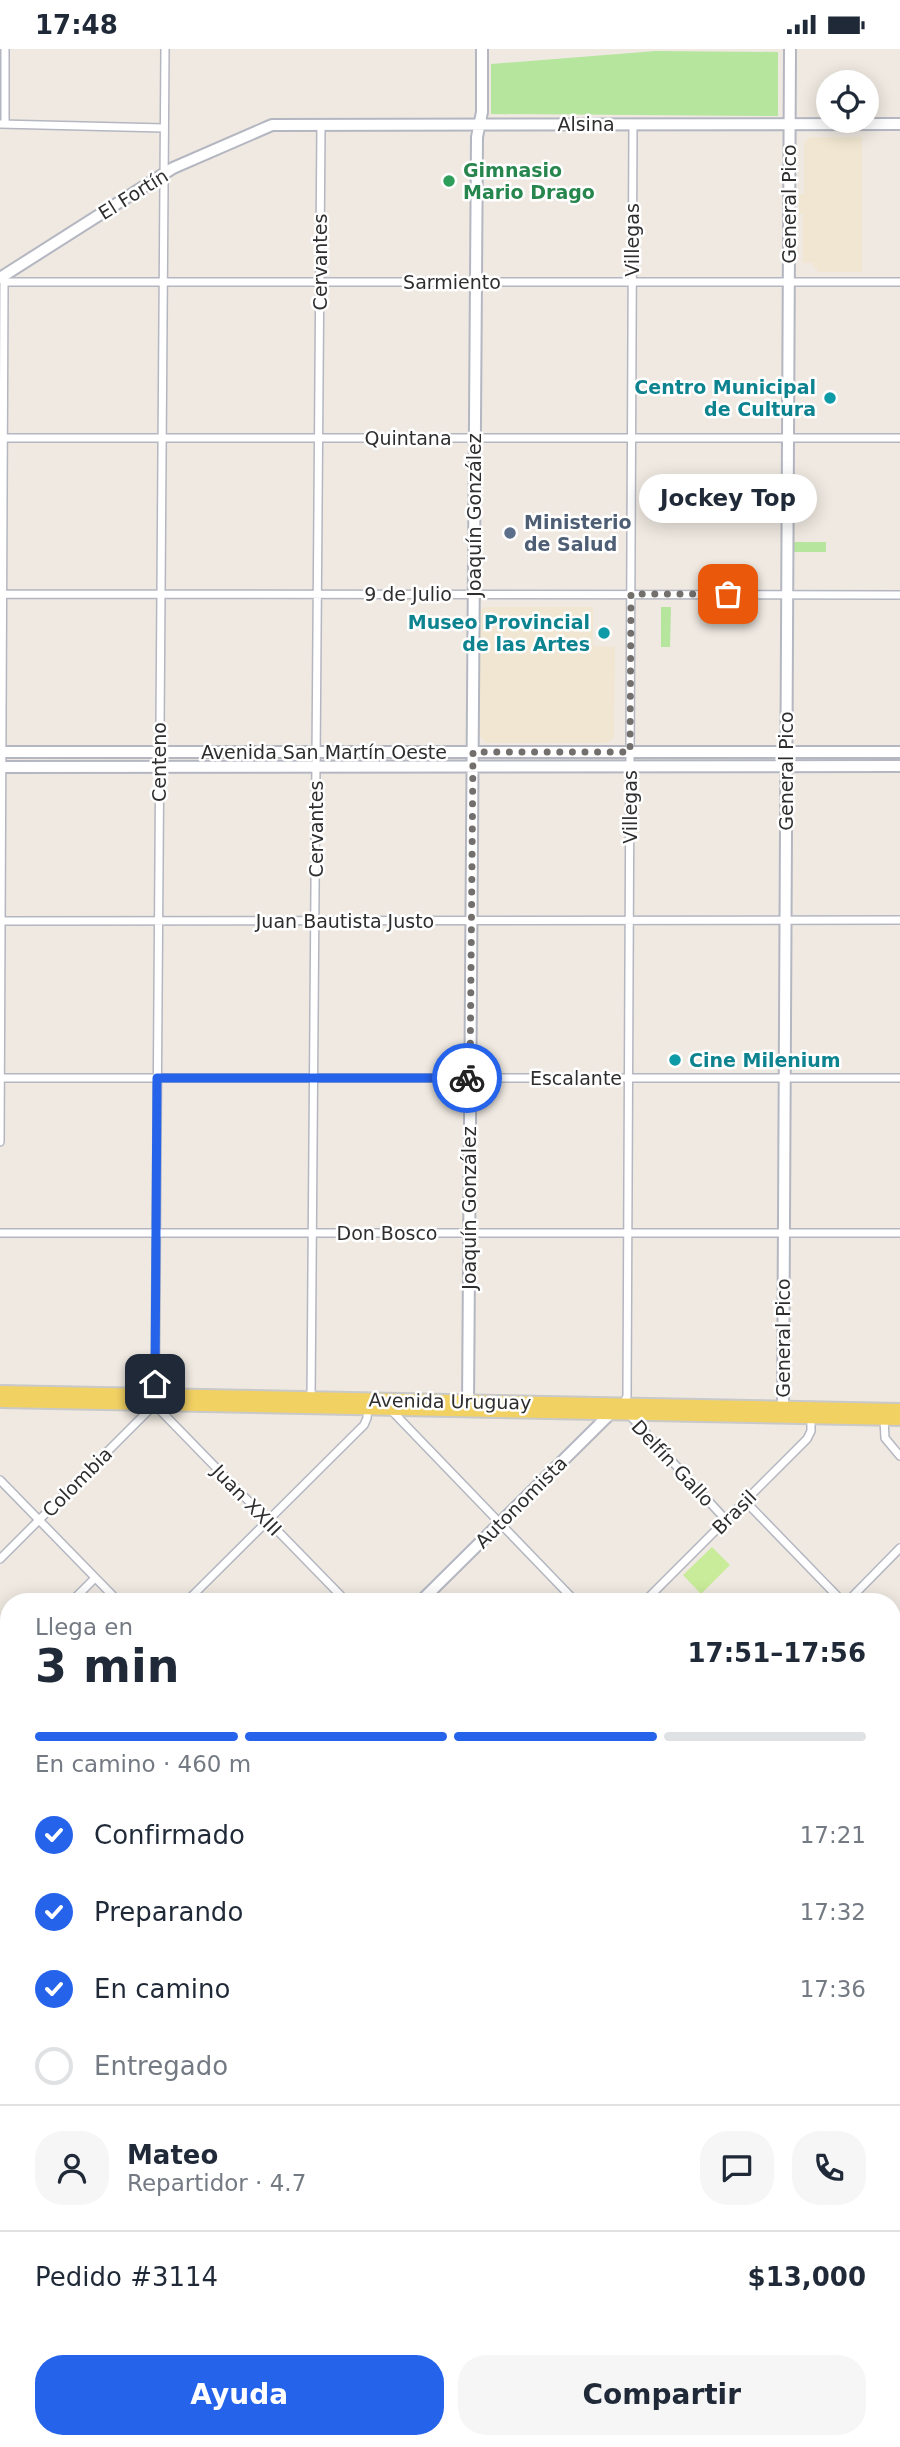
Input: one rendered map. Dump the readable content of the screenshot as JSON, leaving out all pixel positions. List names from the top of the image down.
{
  "streets": {
    "main road": [
      "Alsina",
      "El Fortín",
      "General Pico",
      "Joaquín González",
      "Avenida San Martín Oeste",
      "Avenida Uruguay",
      "Autonomista"
    ],
    "street": [
      "Villegas",
      "Cervantes",
      "Sarmiento",
      "Quintana",
      "9 de Julio",
      "Centeno",
      "Juan Bautista Justo",
      "Escalante",
      "Don Bosco",
      "Delfín Gallo",
      "Colombia",
      "Juan XXIII",
      "Brasil"
    ]
  },
  "crossings": [
    ["Alsina", "El Fortín"],
    ["Alsina", "General Pico"],
    ["Alsina", "Villegas"],
    ["Alsina", "Cervantes"],
    ["Alsina", "Joaquín González"],
    ["El Fortín", "Sarmiento"],
    ["El Fortín", "Centeno"],
    ["General Pico", "Sarmiento"],
    ["General Pico", "Quintana"],
    ["General Pico", "9 de Julio"],
    ["General Pico", "Avenida San Martín Oeste"],
    ["General Pico", "Juan Bautista Justo"],
    ["General Pico", "Escalante"],
    ["General Pico", "Don Bosco"],
    ["General Pico", "Avenida Uruguay"],
    ["Villegas", "Sarmiento"],
    ["Villegas", "Quintana"],
    ["Villegas", "9 de Julio"],
    ["Villegas", "Avenida San Martín Oeste"],
    ["Villegas", "Juan Bautista Justo"],
    ["Villegas", "Escalante"],
    ["Villegas", "Don Bosco"],
    ["Villegas", "Avenida Uruguay"],
    ["Villegas", "Delfín Gallo"],
    ["Cervantes", "Sarmiento"],
    ["Cervantes", "Quintana"],
    ["Cervantes", "9 de Julio"],
    ["Cervantes", "Avenida San Martín Oeste"],
    ["Cervantes", "Juan Bautista Justo"],
    ["Cervantes", "Escalante"],
    ["Cervantes", "Don Bosco"],
    ["Cervantes", "Avenida Uruguay"],
    ["Sarmiento", "Joaquín González"],
    ["Sarmiento", "Centeno"],
    ["Quintana", "Joaquín González"],
    ["Quintana", "Centeno"],
    ["Joaquín González", "9 de Julio"],
    ["Joaquín González", "Avenida San Martín Oeste"],
    ["Joaquín González", "Juan Bautista Justo"],
    ["Joaquín González", "Escalante"],
    ["Joaquín González", "Don Bosco"],
    ["Joaquín González", "Avenida Uruguay"],
    ["9 de Julio", "Centeno"],
    ["Avenida San Martín Oeste", "Centeno"],
    ["Centeno", "Juan Bautista Justo"],
    ["Centeno", "Escalante"],
    ["Centeno", "Don Bosco"],
    ["Centeno", "Avenida Uruguay"],
    ["Centeno", "Colombia"],
    ["Centeno", "Juan XXIII"],
    ["Avenida Uruguay", "Delfín Gallo"],
    ["Avenida Uruguay", "Colombia"],
    ["Avenida Uruguay", "Juan XXIII"],
    ["Avenida Uruguay", "Autonomista"],
    ["Avenida Uruguay", "Brasil"],
    ["Delfín Gallo", "Brasil"],
    ["Colombia", "Juan XXIII"]
  ],
  "places": [
    "Gimnasio Mario Drago",
    "Centro Municipal de Cultura",
    "Ministerio de Salud",
    "Jockey Top",
    "Museo Provincial de las Artes",
    "Cine Milenium"
  ],
  "page": {
    "status": "17:48",
    "bubble": "Jockey Top",
    "heading": ["3 min", "Llega en", "17:51–17:56"],
    "panel": [
      "Mateo",
      "Repartidor · 4.7",
      "Pedido #3114",
      "$13,000"
    ],
    "bar": "En camino · 460 m",
    "list": [
      ["Confirmado", "17:21"],
      ["Preparando", "17:32"],
      ["En camino", "17:36"],
      "Entregado"
    ],
    "buttons": ["Ayuda", "Compartir"]
  }
}
